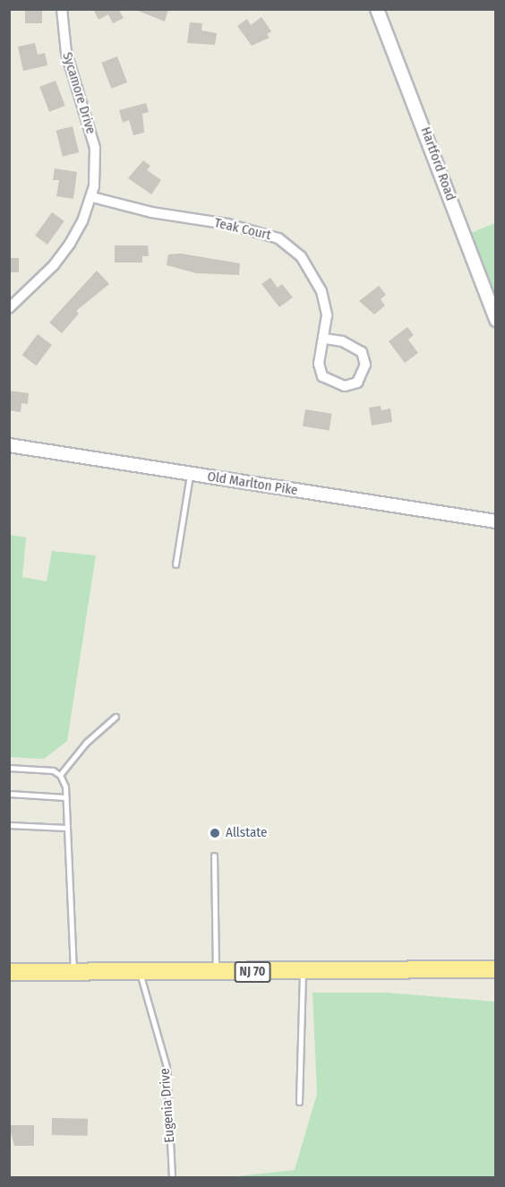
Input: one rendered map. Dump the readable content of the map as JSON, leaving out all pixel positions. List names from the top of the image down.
{
  "streets": {
    "highway": ["NJ 70"],
    "street": [
      "Sycamore Drive",
      "Hartford Road",
      "Teak Court",
      "Old Marlton Pike"
    ],
    "lane": ["Eugenia Drive"]
  },
  "crossings": [
    ["Sycamore Drive", "Teak Court"],
    ["NJ 70", "Eugenia Drive"]
  ],
  "places": ["Allstate"]
}
